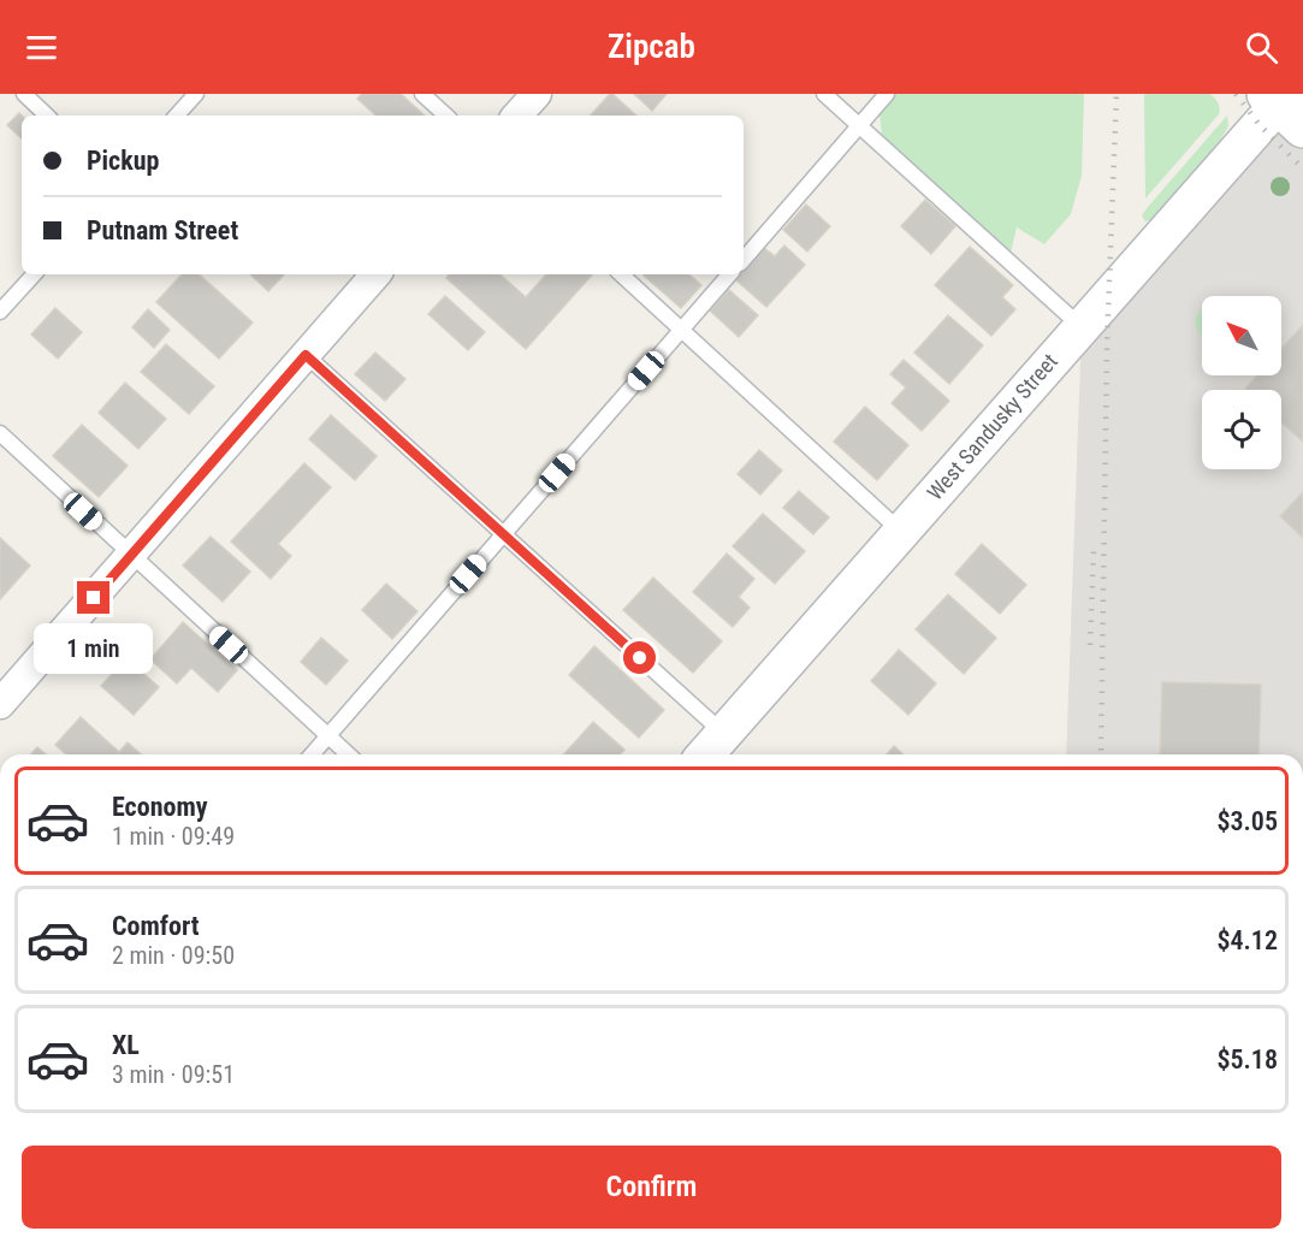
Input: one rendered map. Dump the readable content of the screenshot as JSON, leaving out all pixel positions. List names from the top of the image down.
{
  "streets": {
    "street": ["West Sandusky Street"]
  },
  "north": "top left",
  "page": {
    "header": "Zipcab",
    "banner": ["Pickup", "Putnam Street"],
    "bubble": "1 min",
    "list": [
      {
        "name": "Economy",
        "note": "1 min · 09:49",
        "value": "$3.05"
      },
      {
        "name": "Comfort",
        "note": "2 min · 09:50",
        "value": "$4.12"
      },
      {
        "name": "XL",
        "note": "3 min · 09:51",
        "value": "$5.18"
      }
    ],
    "buttons": "Confirm"
  }
}
